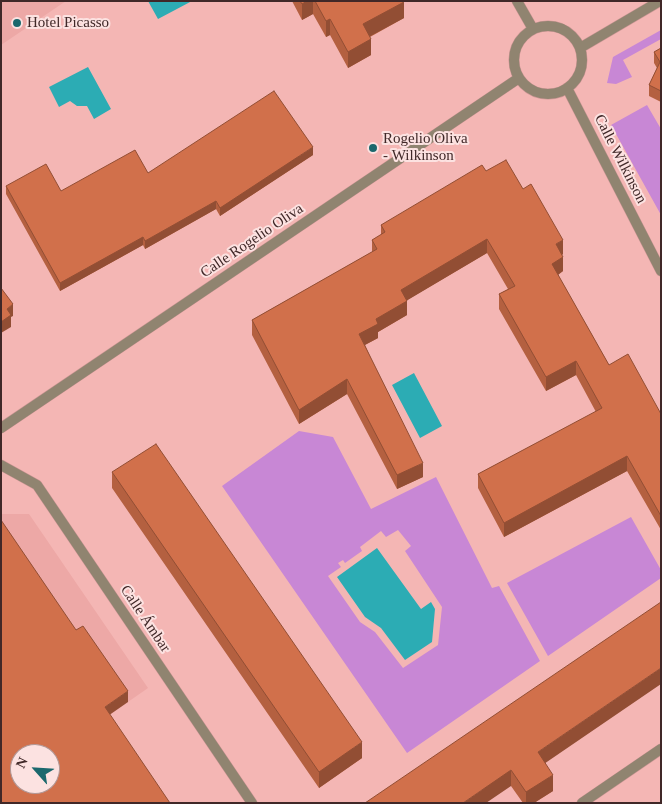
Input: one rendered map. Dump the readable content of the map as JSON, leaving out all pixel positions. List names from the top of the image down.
{
  "streets": {
    "street": ["Calle Wilkinson", "Calle Rogelio Oliva", "Calle Ámbar"]
  },
  "crossings": [
    ["Calle Wilkinson", "Calle Rogelio Oliva"]
  ],
  "places": ["Hotel Picasso", "Rogelio Oliva - Wilkinson"],
  "north": "top left"
}
